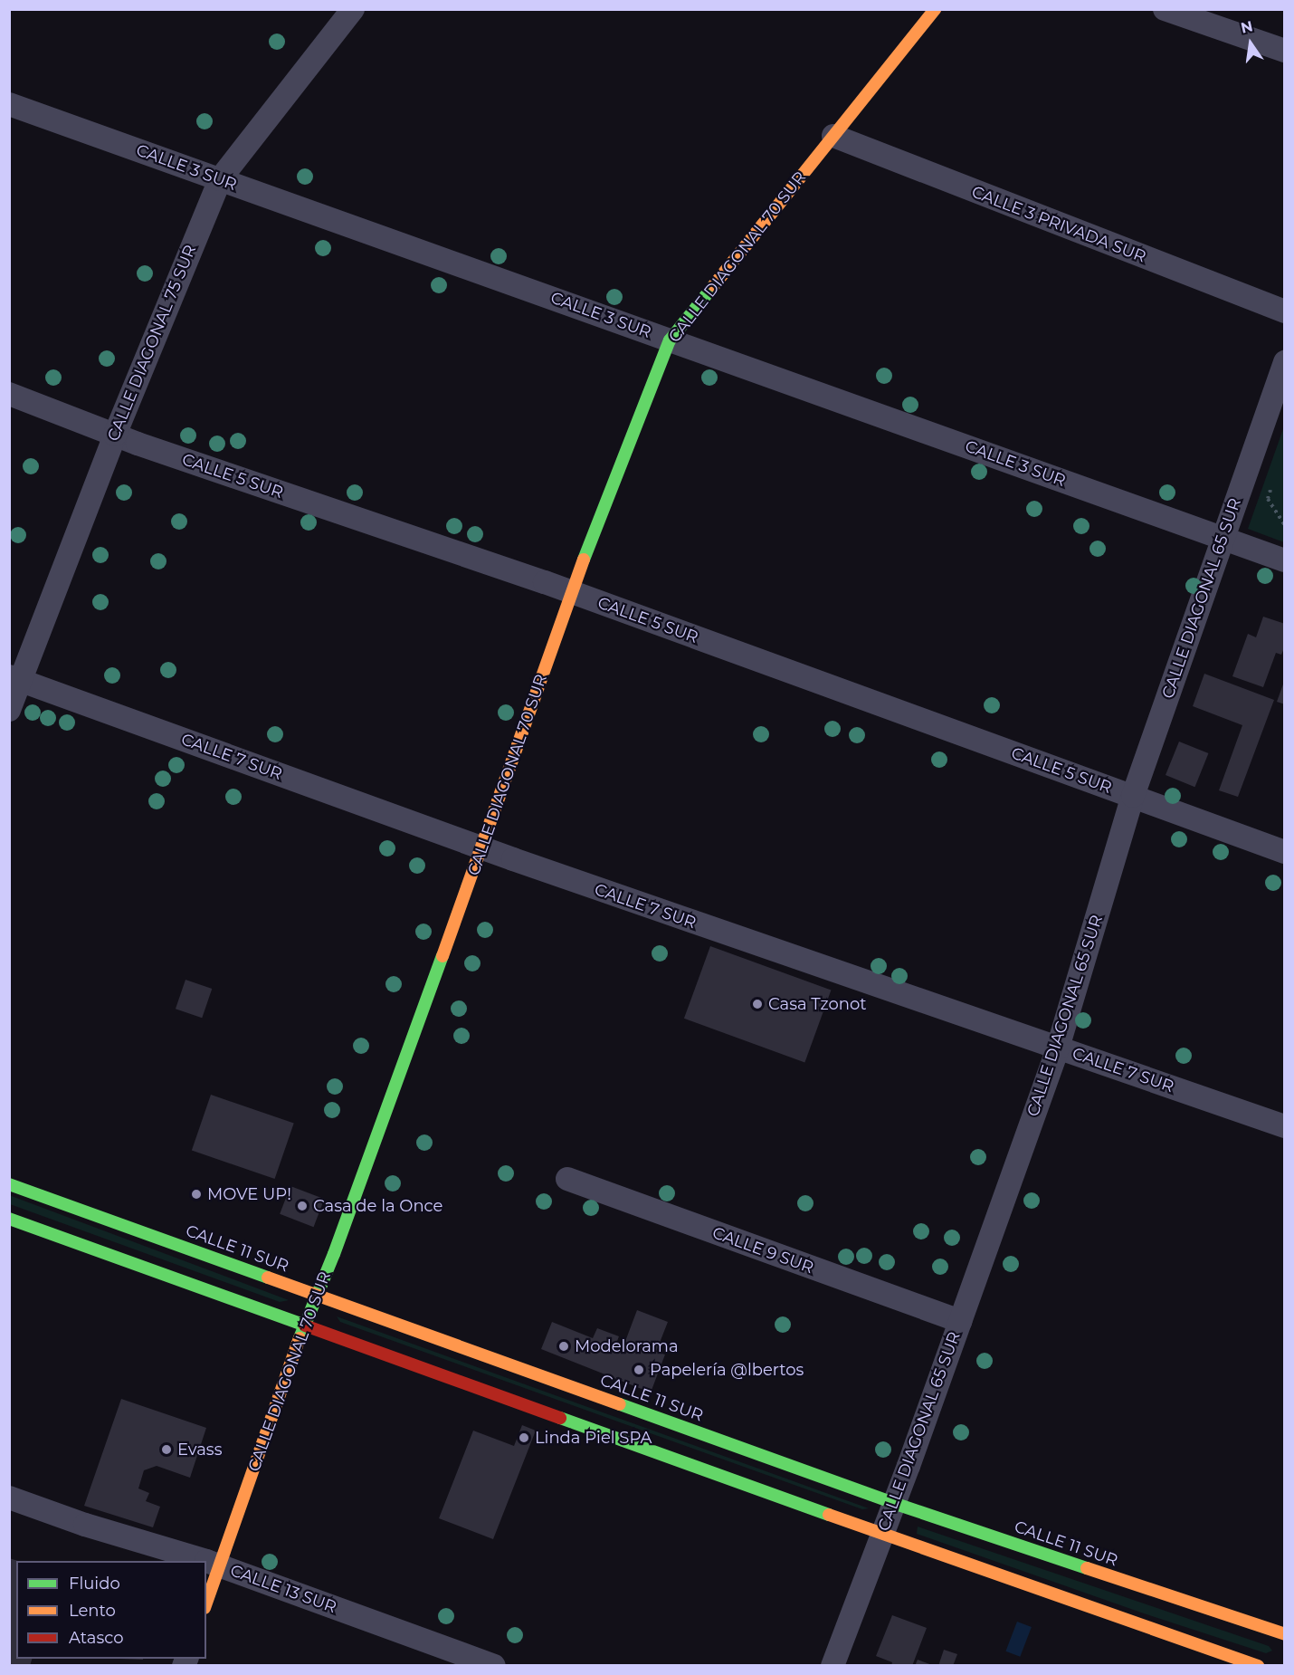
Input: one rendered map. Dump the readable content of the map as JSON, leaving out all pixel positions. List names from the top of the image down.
{
  "streets": {
    "main road": ["CALLE DIAGONAL 70 SUR", "CALLE 11 SUR"],
    "street": [
      "CALLE 3 SUR",
      "CALLE 3 PRIVADA SUR",
      "CALLE DIAGONAL 75 SUR",
      "CALLE 5 SUR",
      "CALLE DIAGONAL 65 SUR",
      "CALLE 7 SUR",
      "CALLE 9 SUR",
      "CALLE 13 SUR"
    ]
  },
  "crossings": [
    ["CALLE 3 SUR", "CALLE DIAGONAL 70 SUR"],
    ["CALLE 3 SUR", "CALLE DIAGONAL 75 SUR"],
    ["CALLE 3 SUR", "CALLE DIAGONAL 65 SUR"],
    ["CALLE 3 PRIVADA SUR", "CALLE DIAGONAL 70 SUR"],
    ["CALLE DIAGONAL 70 SUR", "CALLE 5 SUR"],
    ["CALLE DIAGONAL 70 SUR", "CALLE 7 SUR"],
    ["CALLE DIAGONAL 70 SUR", "CALLE 11 SUR"],
    ["CALLE DIAGONAL 70 SUR", "CALLE 13 SUR"],
    ["CALLE DIAGONAL 75 SUR", "CALLE 5 SUR"],
    ["CALLE DIAGONAL 75 SUR", "CALLE 7 SUR"],
    ["CALLE 5 SUR", "CALLE DIAGONAL 65 SUR"],
    ["CALLE DIAGONAL 65 SUR", "CALLE 7 SUR"],
    ["CALLE DIAGONAL 65 SUR", "CALLE 11 SUR"],
    ["CALLE DIAGONAL 65 SUR", "CALLE 9 SUR"]
  ],
  "places": [
    "Casa Tzonot",
    "MOVE UP!",
    "Casa de la Once",
    "Modelorama",
    "Papelería @lbertos",
    "Linda Piel SPA",
    "Evass"
  ],
  "legend": ["Fluido", "Lento", "Atasco"],
  "north": "top"
}
